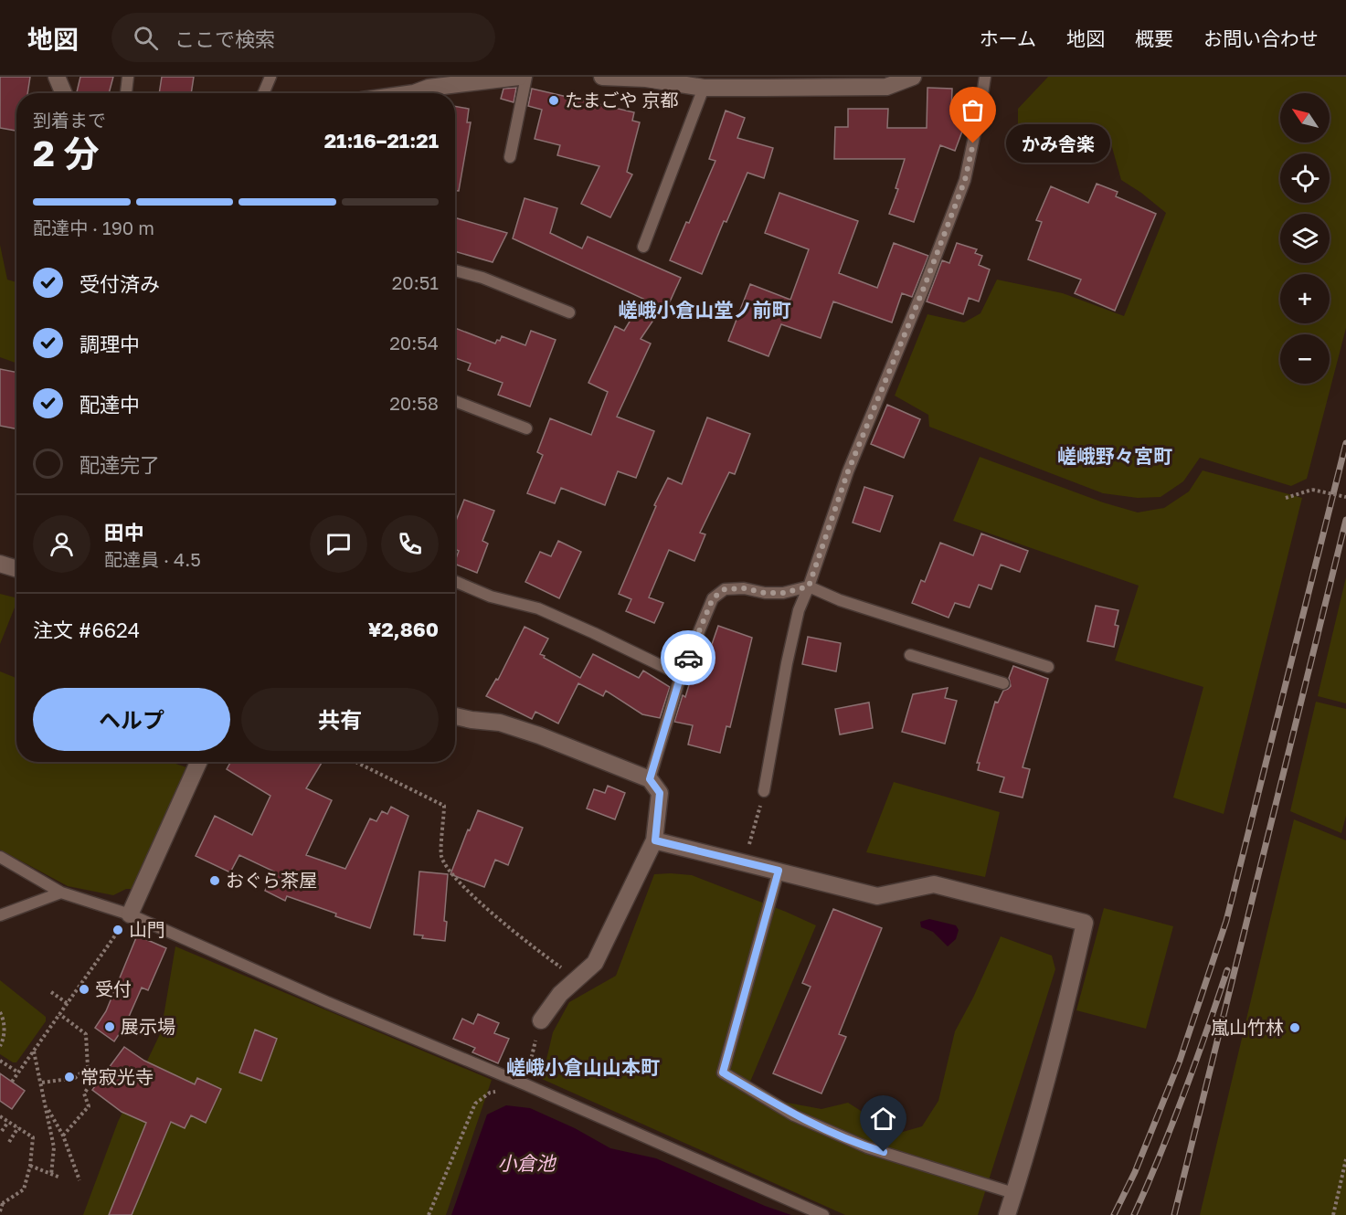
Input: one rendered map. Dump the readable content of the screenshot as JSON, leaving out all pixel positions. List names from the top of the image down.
{
  "districts": ["嵯峨小倉山堂ノ前町", "嵯峨野々宮町", "嵯峨小倉山山本町"],
  "water": ["小倉池"],
  "places": [
    "たまごや 京都",
    "かみ舎楽",
    "おぐら茶屋",
    "山門",
    "受付",
    "展示場",
    "嵐山竹林",
    "常寂光寺"
  ],
  "north": "top left",
  "page": {
    "header": "地図",
    "search": "ここで検索",
    "nav": [
      "ホーム",
      "地図",
      "概要",
      "お問い合わせ"
    ],
    "map_buttons": ["+", "−"],
    "heading": ["2 分", "到着まで", "21:16–21:21"],
    "panel": [
      "田中",
      "配達員 · 4.5",
      "注文 #6624",
      "¥2,860"
    ],
    "bubble": "かみ舎楽",
    "bar": "配達中 · 190 m",
    "list": [
      ["受付済み", "20:51"],
      ["調理中", "20:54"],
      ["配達中", "20:58"],
      "配達完了"
    ],
    "buttons": ["ヘルプ", "共有"]
  }
}
